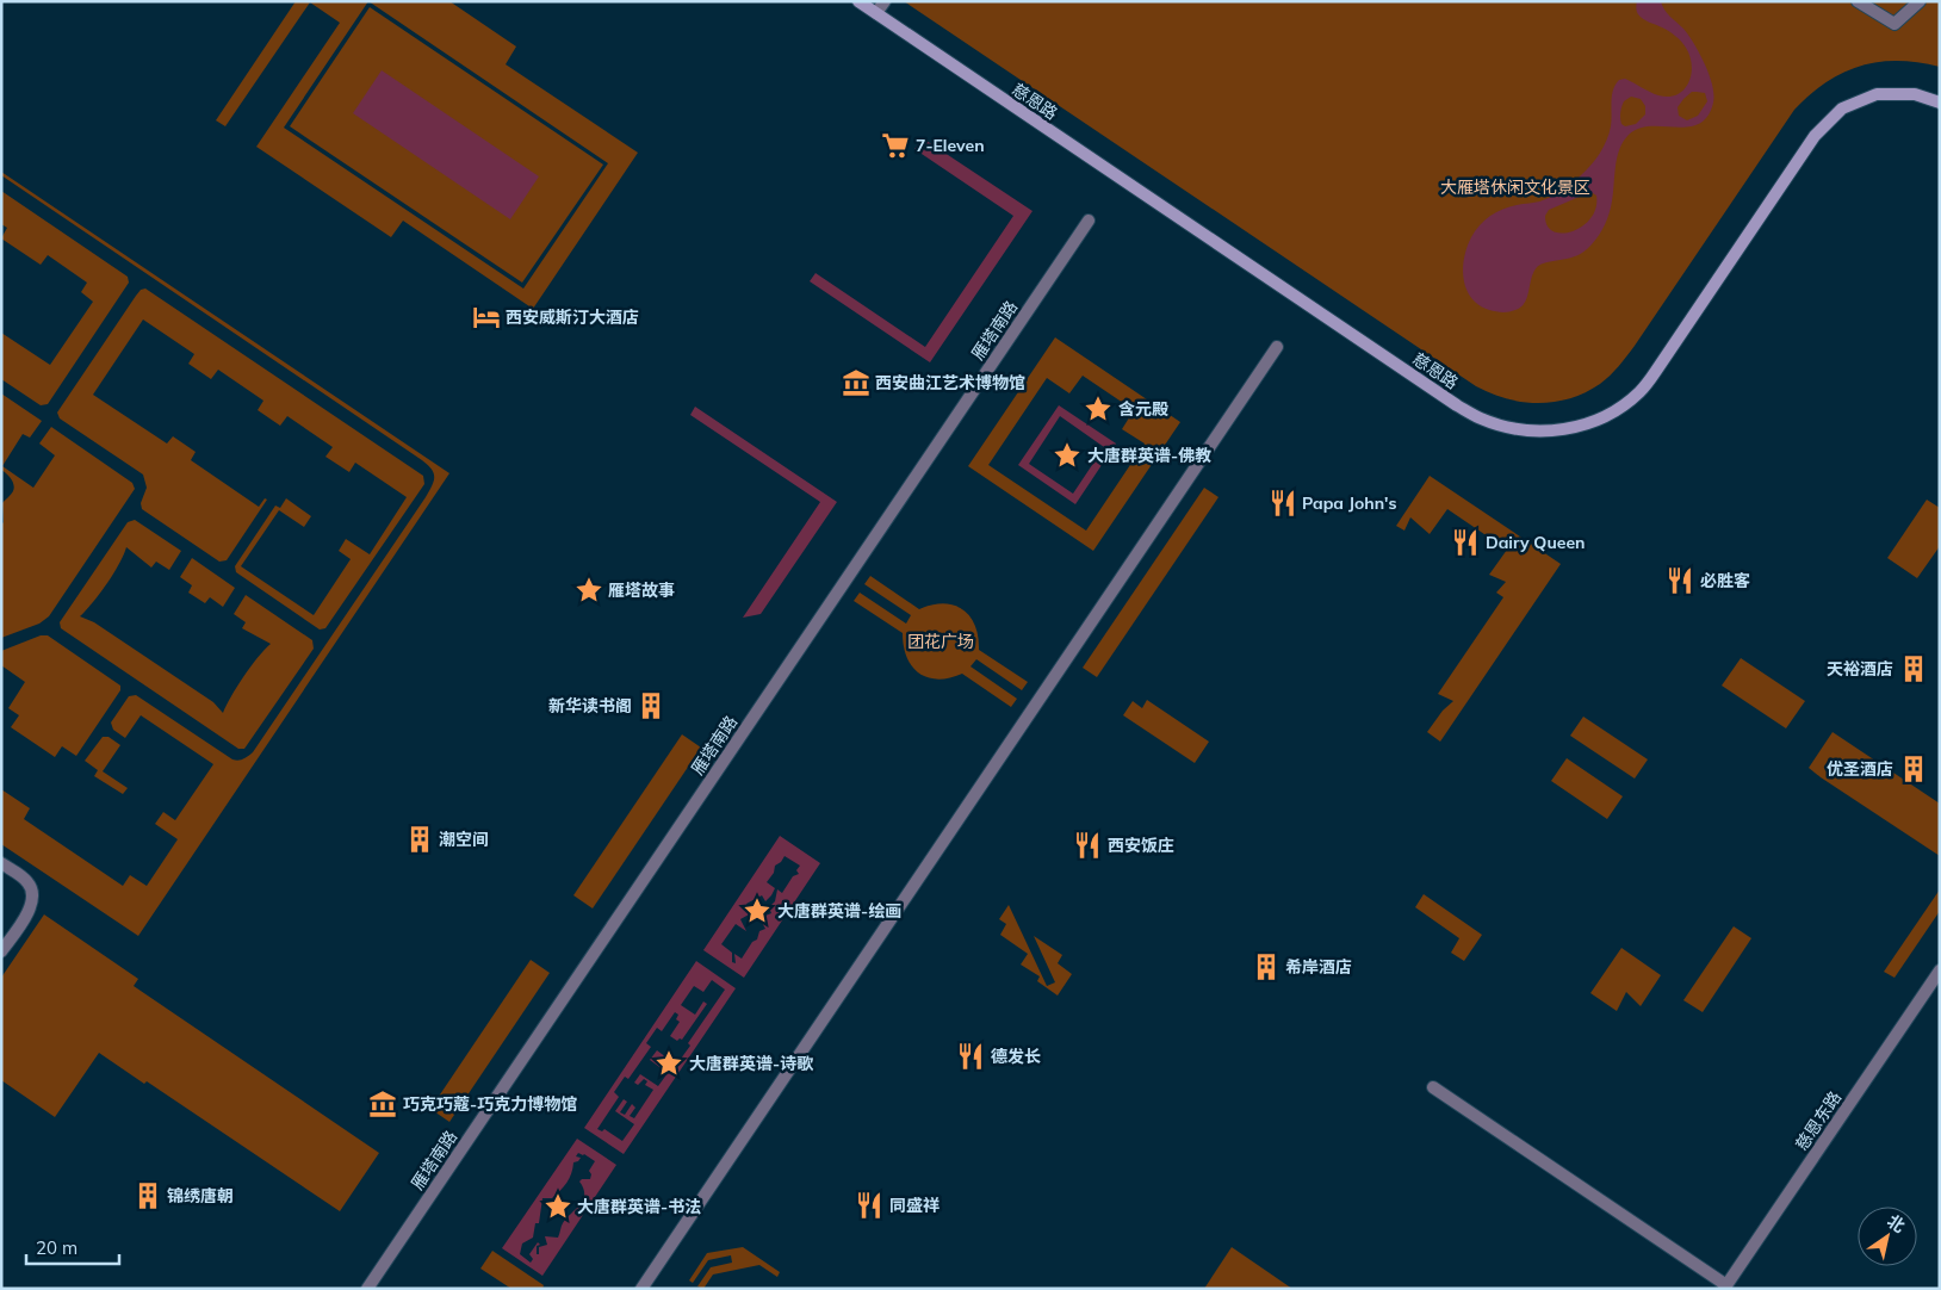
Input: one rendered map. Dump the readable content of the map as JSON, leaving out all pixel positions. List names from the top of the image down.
{
  "streets": {
    "main road": ["慈恩路"],
    "street": ["雁塔南路", "慈恩东路"]
  },
  "parks": ["大雁塔休闲文化景区", "团花广场"],
  "places": {
    "supermarket": ["7-Eleven"],
    "hotel": ["西安威斯汀大酒店"],
    "museum": ["西安曲江艺术博物馆", "巧克巧蔻-巧克力博物馆"],
    "place": [
      "含元殿",
      "大唐群英谱-佛教",
      "雁塔故事",
      "大唐群英谱-绘画",
      "大唐群英谱-诗歌",
      "大唐群英谱-书法"
    ],
    "restaurant": [
      "Papa John's",
      "Dairy Queen",
      "必胜客",
      "西安饭庄",
      "德发长",
      "同盛祥"
    ],
    "building": [
      "天裕酒店",
      "新华读书阁",
      "优圣酒店",
      "潮空间",
      "希岸酒店",
      "锦绣唐朝"
    ]
  },
  "scale_bar": "20 m",
  "north": "top right"
}
